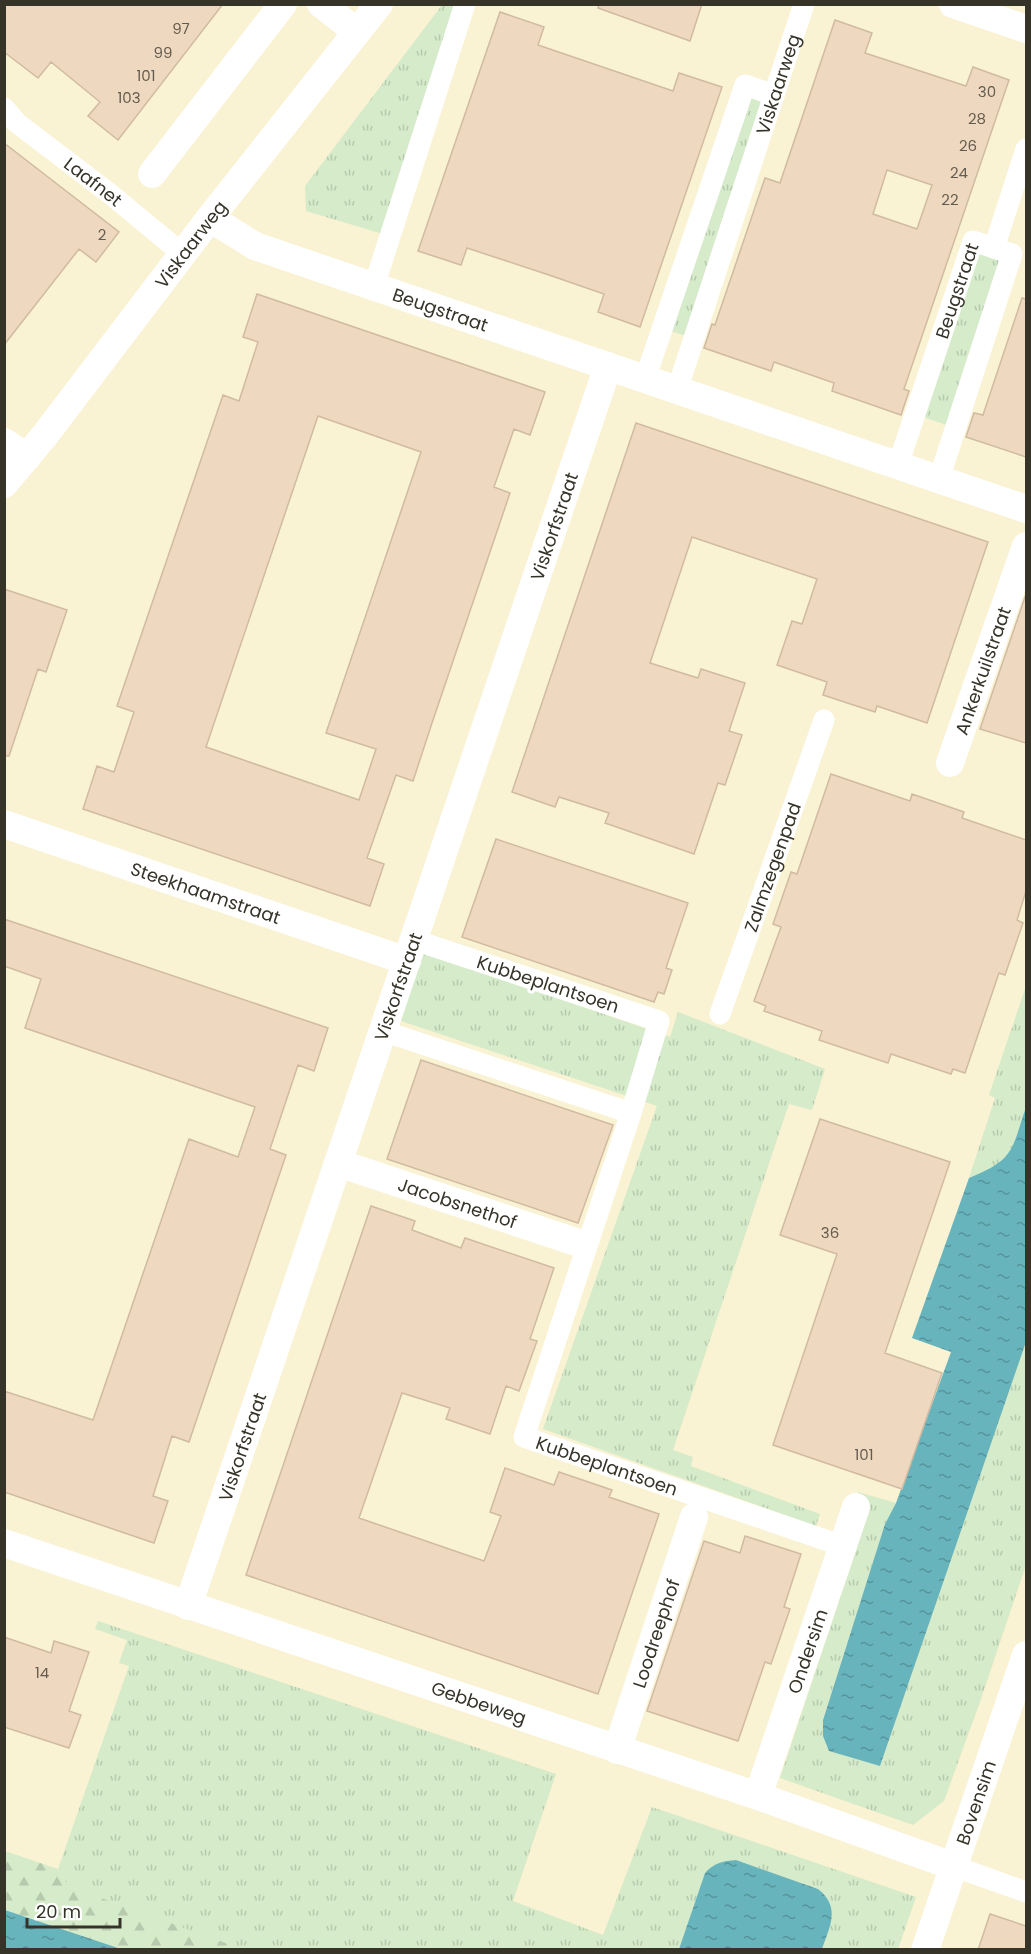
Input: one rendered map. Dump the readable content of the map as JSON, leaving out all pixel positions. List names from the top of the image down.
{
  "streets": {
    "street": [
      "Viskaarweg",
      "Laafnet",
      "Beugstraat",
      "Viskorfstraat",
      "Ankerkuilstraat",
      "Zalmzegenpad",
      "Steekhaamstraat",
      "Kubbeplantsoen",
      "Jacobsnethof",
      "Loodreephof",
      "Ondersim",
      "Gebbeweg",
      "Bovensim"
    ]
  },
  "crossings": [
    ["Viskaarweg", "Laafnet"],
    ["Viskaarweg", "Beugstraat"],
    ["Beugstraat", "Viskorfstraat"],
    ["Viskorfstraat", "Steekhaamstraat"],
    ["Viskorfstraat", "Kubbeplantsoen"],
    ["Viskorfstraat", "Jacobsnethof"],
    ["Viskorfstraat", "Gebbeweg"],
    ["Steekhaamstraat", "Kubbeplantsoen"],
    ["Kubbeplantsoen", "Ondersim"],
    ["Loodreephof", "Gebbeweg"],
    ["Ondersim", "Gebbeweg"],
    ["Gebbeweg", "Bovensim"]
  ],
  "house_numbers": [
    "97",
    "99",
    "101",
    "30",
    "103",
    "28",
    "26",
    "24",
    "22",
    "2",
    "36",
    "101",
    "14"
  ],
  "scale_bar": "20 m"
}
